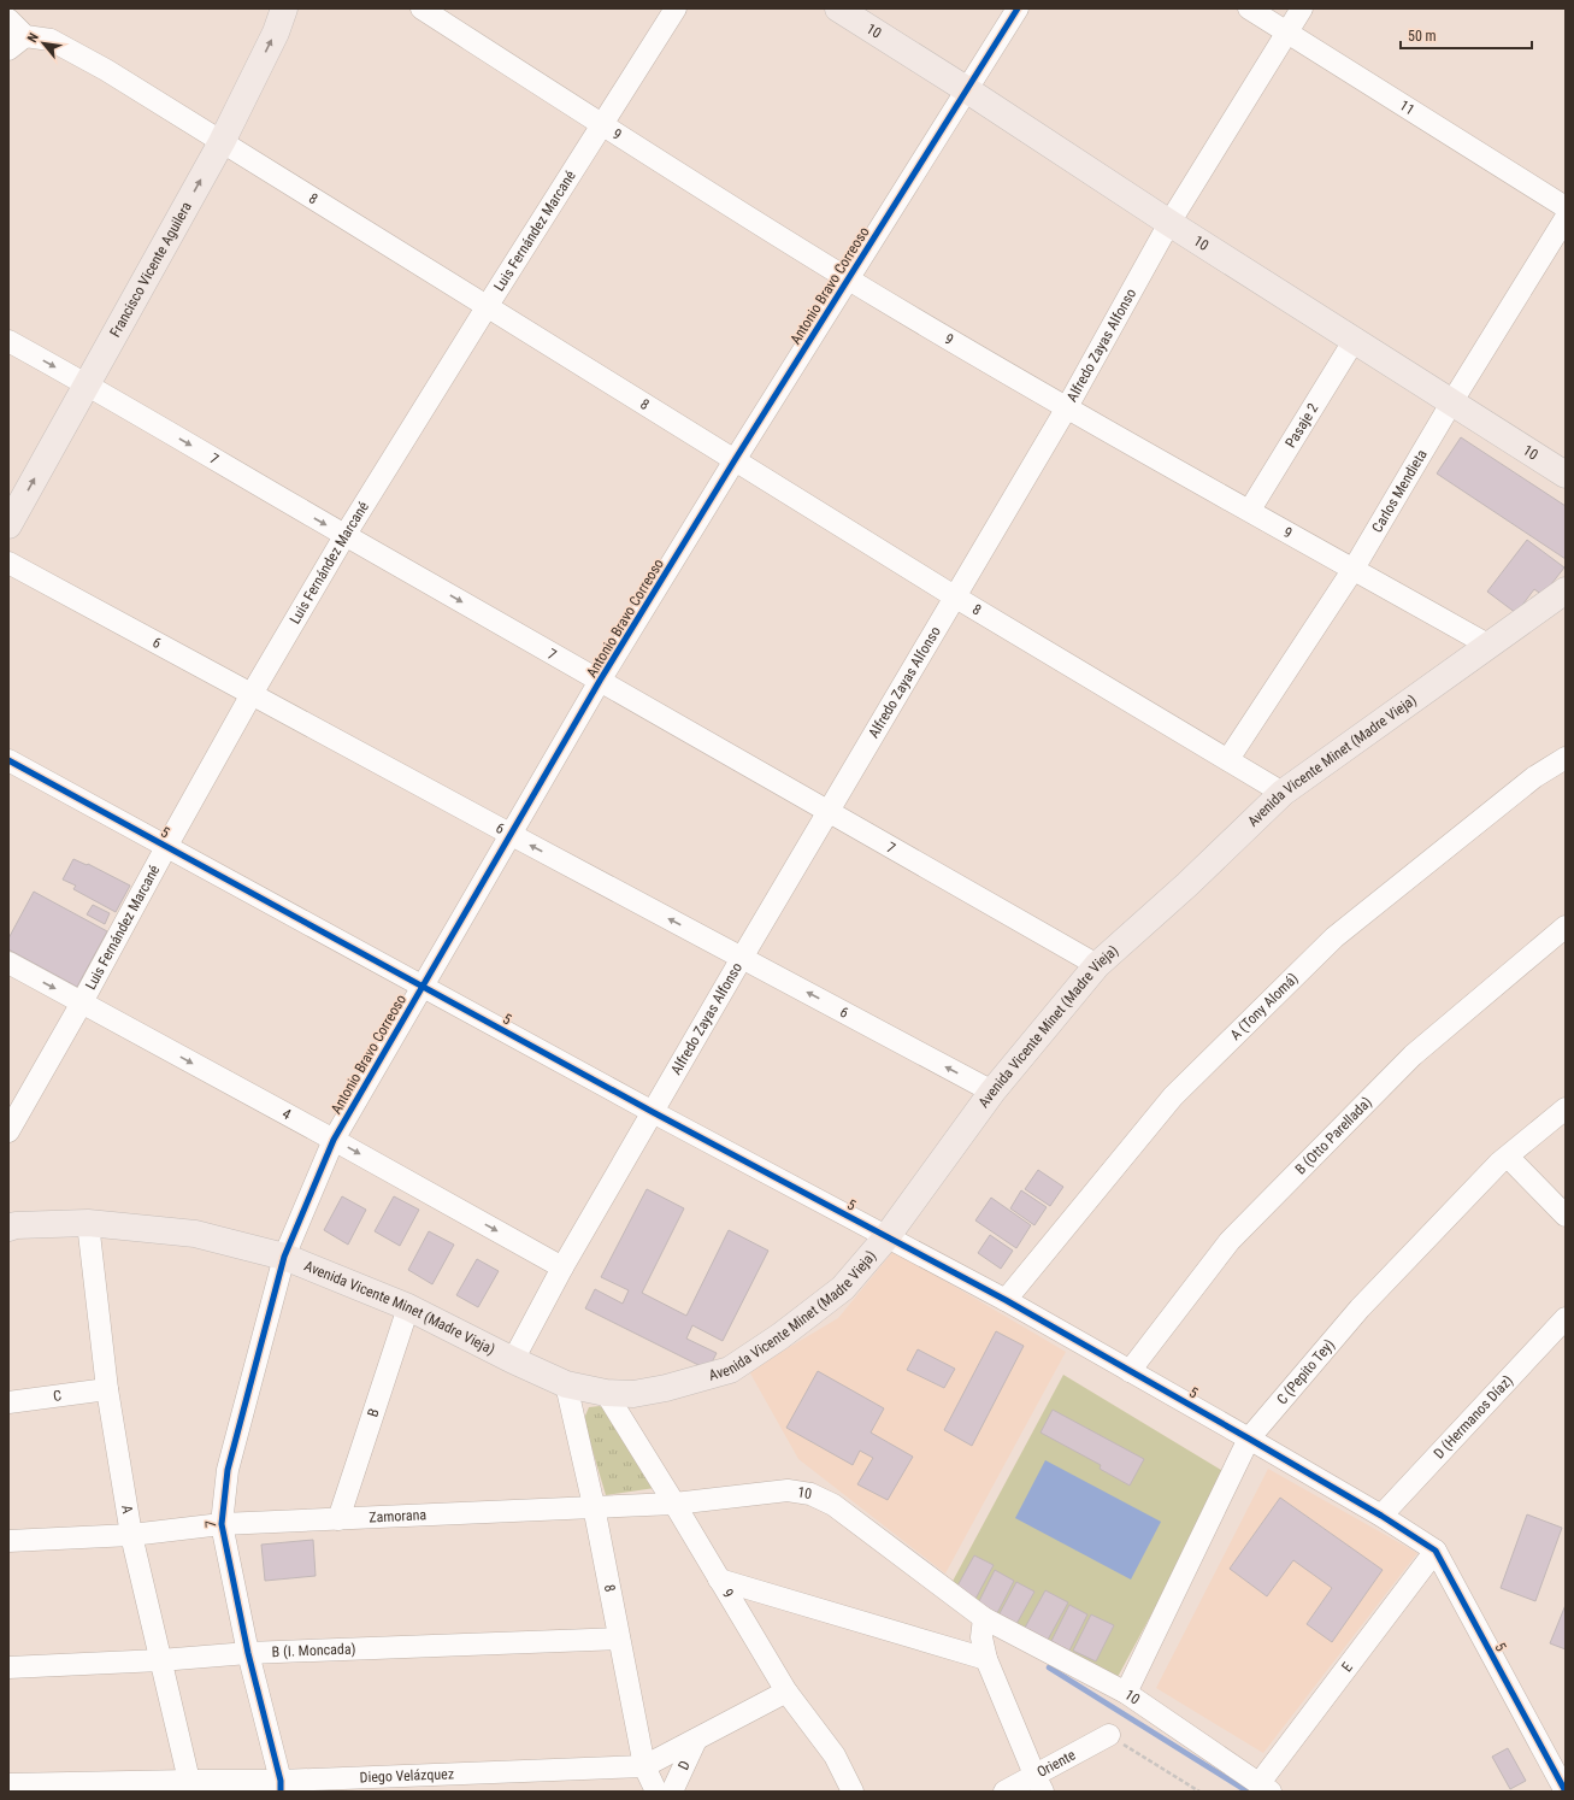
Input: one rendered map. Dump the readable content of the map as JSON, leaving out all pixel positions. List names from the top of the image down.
{
  "streets": {
    "main road": ["10", "Francisco Vicente Aguilera", "Avenida Vicente Minet (Madre Vieja)"],
    "street": [
      "11",
      "9",
      "8",
      "Luis Fernández Marcané",
      "Antonio Bravo Correoso",
      "Alfredo Zayas Alfonso",
      "Pasaje 2",
      "7",
      "Carlos Mendieta",
      "6",
      "5",
      "A (Tony Alomá)",
      "4",
      "B (Otto Parellada)",
      "C (Pepito Tey)",
      "C",
      "B",
      "D (Hermanos Díaz)",
      "A",
      "Zamorana",
      "B (I. Moncada)",
      "E",
      "Oriente",
      "D",
      "Diego Velázquez"
    ]
  },
  "crossings": [
    ["10", "Antonio Bravo Correoso"],
    ["10", "Alfredo Zayas Alfonso"],
    ["10", "Pasaje 2"],
    ["10", "Carlos Mendieta"],
    ["10", "C (Pepito Tey)"],
    ["10", "Zamorana"],
    ["10", "E"],
    ["11", "Alfredo Zayas Alfonso"],
    ["9", "Luis Fernández Marcané"],
    ["9", "Antonio Bravo Correoso"],
    ["9", "Alfredo Zayas Alfonso"],
    ["9", "Pasaje 2"],
    ["9", "Carlos Mendieta"],
    ["9", "Avenida Vicente Minet (Madre Vieja)"],
    ["9", "Zamorana"],
    ["9", "Diego Velázquez"],
    ["8", "Luis Fernández Marcané"],
    ["8", "Francisco Vicente Aguilera"],
    ["8", "Antonio Bravo Correoso"],
    ["8", "Alfredo Zayas Alfonso"],
    ["8", "Carlos Mendieta"],
    ["8", "Avenida Vicente Minet (Madre Vieja)"],
    ["8", "Zamorana"],
    ["8", "B (I. Moncada)"],
    ["8", "Diego Velázquez"],
    ["Luis Fernández Marcané", "7"],
    ["Luis Fernández Marcané", "6"],
    ["Luis Fernández Marcané", "5"],
    ["Luis Fernández Marcané", "4"],
    ["Francisco Vicente Aguilera", "7"],
    ["Antonio Bravo Correoso", "7"],
    ["Antonio Bravo Correoso", "6"],
    ["Antonio Bravo Correoso", "Avenida Vicente Minet (Madre Vieja)"],
    ["Antonio Bravo Correoso", "5"],
    ["Antonio Bravo Correoso", "4"],
    ["Alfredo Zayas Alfonso", "7"],
    ["Alfredo Zayas Alfonso", "6"],
    ["Alfredo Zayas Alfonso", "Avenida Vicente Minet (Madre Vieja)"],
    ["Alfredo Zayas Alfonso", "5"],
    ["Alfredo Zayas Alfonso", "4"],
    ["7", "Avenida Vicente Minet (Madre Vieja)"],
    ["7", "Zamorana"],
    ["7", "B (I. Moncada)"],
    ["7", "Diego Velázquez"],
    ["6", "Avenida Vicente Minet (Madre Vieja)"],
    ["Avenida Vicente Minet (Madre Vieja)", "5"],
    ["Avenida Vicente Minet (Madre Vieja)", "B"],
    ["Avenida Vicente Minet (Madre Vieja)", "A"],
    ["5", "A (Tony Alomá)"],
    ["5", "B (Otto Parellada)"],
    ["5", "C (Pepito Tey)"],
    ["5", "D (Hermanos Díaz)"],
    ["5", "E"],
    ["C", "A"],
    ["B", "Zamorana"],
    ["A", "Zamorana"],
    ["A", "B (I. Moncada)"],
    ["A", "Diego Velázquez"],
    ["D", "Diego Velázquez"]
  ],
  "one_way": [
    "Francisco Vicente Aguilera",
    "7",
    "6",
    "4"
  ],
  "scale_bar": "50 m",
  "north": "top left"
}
